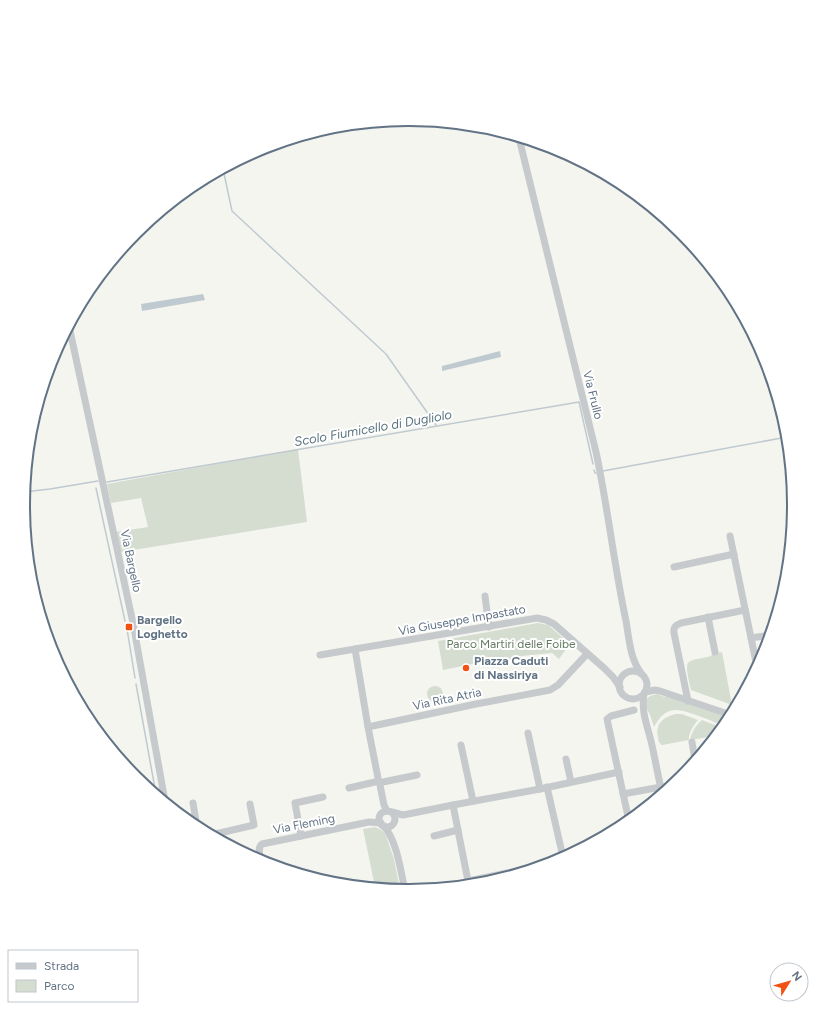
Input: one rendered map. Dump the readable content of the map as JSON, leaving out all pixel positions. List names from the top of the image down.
{
  "streets": {
    "street": [
      "Via Frullo",
      "Via Bargello",
      "Via Giuseppe Impastato",
      "Via Rita Atria",
      "Via Fleming"
    ]
  },
  "crossings": [
    ["Via Frullo", "Via Giuseppe Impastato"],
    ["Via Giuseppe Impastato", "Via Rita Atria"]
  ],
  "water": ["Scolo Fiumicello di Dugliolo"],
  "parks": ["Parco Martiri delle Foibe"],
  "places": {
    "transit": ["Bargello Loghetto"],
    "other": ["Piazza Caduti di Nassiriya"]
  },
  "legend": ["Strada", "Parco"],
  "north": "top right"
}
